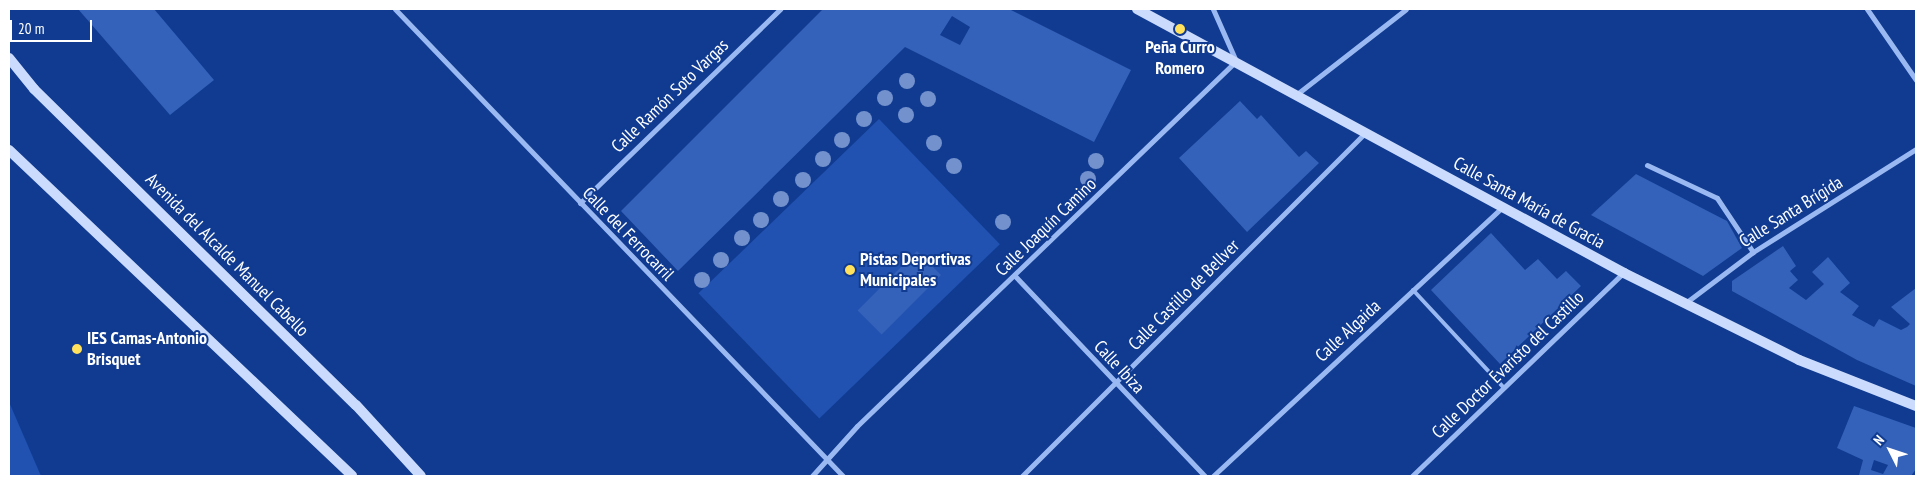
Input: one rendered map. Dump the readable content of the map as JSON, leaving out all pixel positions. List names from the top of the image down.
{
  "streets": {
    "main road": ["Calle Santa María de Gracia", "Avenida del Alcalde Manuel Cabello"],
    "street": [
      "Calle Ramón Soto Vargas",
      "Calle Santa Brígida",
      "Calle Joaquín Camino",
      "Calle del Ferrocarril",
      "Calle Castillo de Bellver",
      "Calle Algaida",
      "Calle Doctor Evaristo del Castillo",
      "Calle Ibiza"
    ]
  },
  "crossings": [
    ["Calle Ramón Soto Vargas", "Calle del Ferrocarril"],
    ["Calle Santa María de Gracia", "Calle Santa Brígida"],
    ["Calle Santa María de Gracia", "Calle Joaquín Camino"],
    ["Calle Santa María de Gracia", "Calle Castillo de Bellver"],
    ["Calle Santa María de Gracia", "Calle Algaida"],
    ["Calle Santa María de Gracia", "Calle Doctor Evaristo del Castillo"],
    ["Calle Joaquín Camino", "Calle del Ferrocarril"],
    ["Calle Joaquín Camino", "Calle Ibiza"],
    ["Calle Castillo de Bellver", "Calle Ibiza"]
  ],
  "places": ["Peña Curro Romero", "Pistas Deportivas Municipales", "IES Camas-Antonio Brisquet"],
  "scale_bar": "20 m",
  "north": "top left"
}
